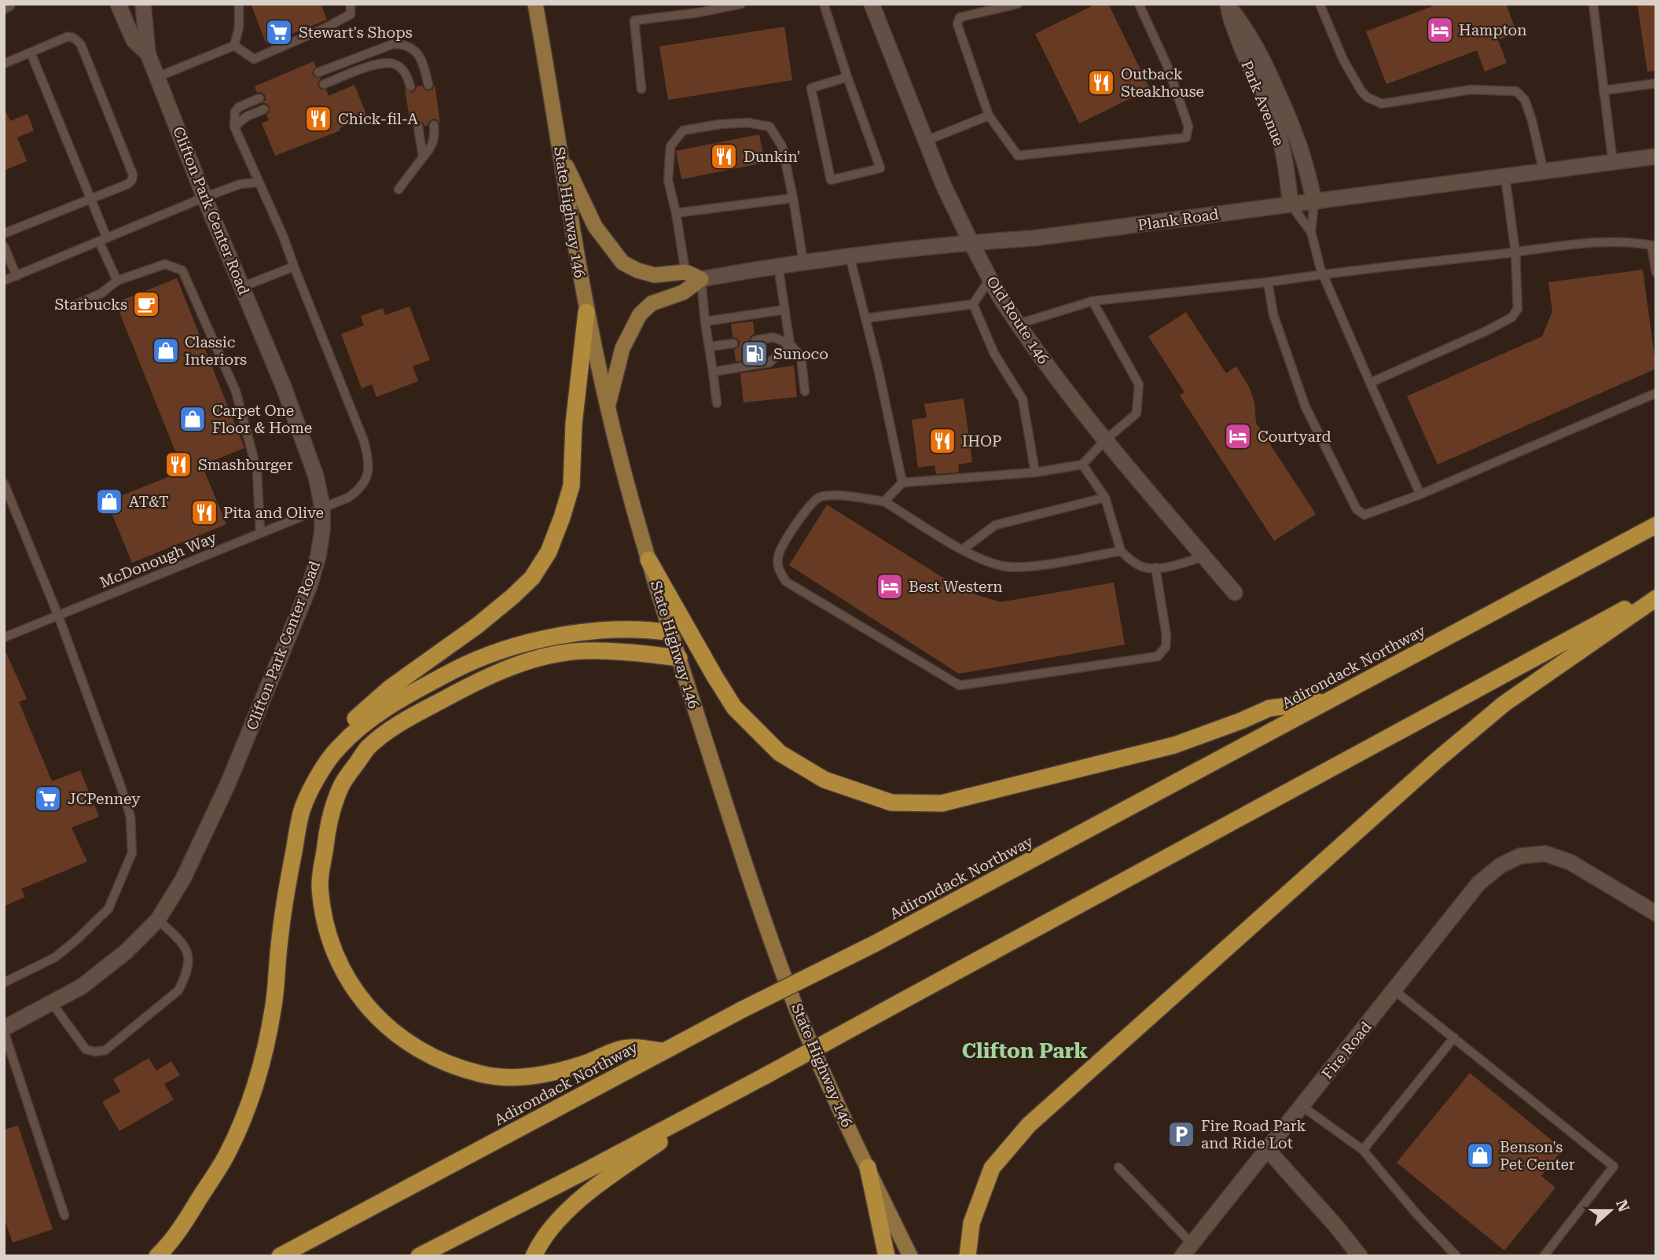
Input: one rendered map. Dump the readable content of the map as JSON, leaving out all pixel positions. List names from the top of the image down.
{
  "streets": {
    "highway": ["Adirondack Northway"],
    "main road": ["State Highway 146"],
    "street": [
      "Park Avenue",
      "Clifton Park Center Road",
      "Plank Road",
      "Old Route 146",
      "Fire Road"
    ],
    "lane": ["McDonough Way"]
  },
  "crossings": [
    ["Park Avenue", "Plank Road"],
    ["Clifton Park Center Road", "McDonough Way"],
    ["Plank Road", "Old Route 146"]
  ],
  "districts": ["Clifton Park"],
  "places": {
    "hotel": ["Hampton", "Courtyard", "Best Western"],
    "supermarket": ["Stewart's Shops", "JCPenney"],
    "restaurant": [
      "Outback Steakhouse",
      "Chick-fil-A",
      "Dunkin'",
      "IHOP",
      "Smashburger",
      "Pita and Olive"
    ],
    "cafe": ["Starbucks"],
    "shop": [
      "Classic Interiors",
      "Carpet One Floor & Home",
      "AT&T",
      "Benson's Pet Center"
    ],
    "fuel station": ["Sunoco"],
    "parking": ["Fire Road Park and Ride Lot"]
  },
  "north": "right"
}
